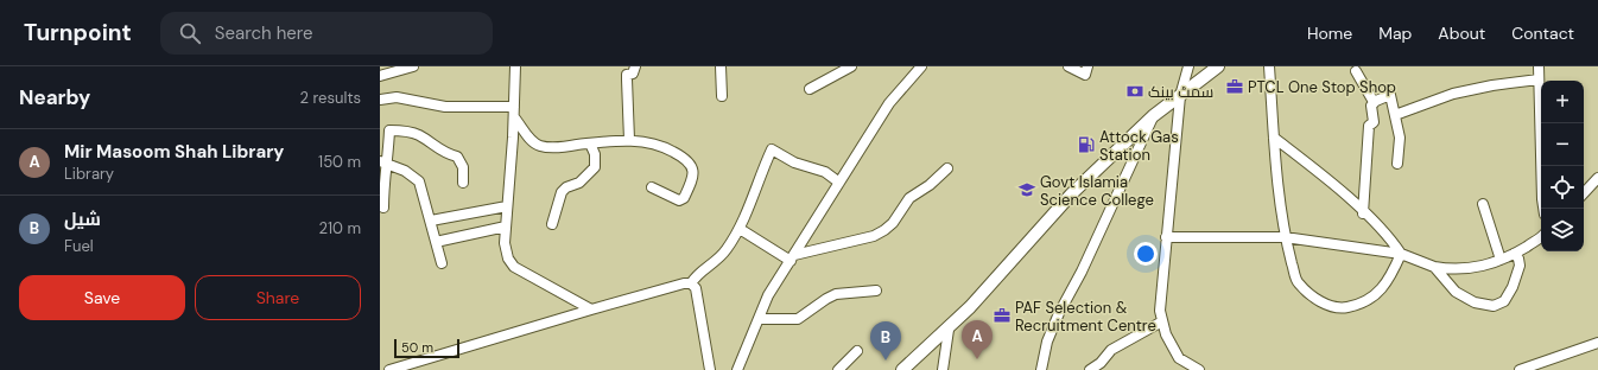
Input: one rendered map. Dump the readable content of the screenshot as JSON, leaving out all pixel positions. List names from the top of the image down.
{
  "places": {
    "office": ["PTCL One Stop Shop", "PAF Selection & Recruitment Centre"],
    "bank": ["سمٹ بینک"],
    "fuel station": ["Attock Gas Station"],
    "school or university": ["Govt Islamia Science College"]
  },
  "scale_bar": "50 m",
  "page": {
    "header": "Turnpoint",
    "search": "Search here",
    "nav": [
      "Home",
      "Map",
      "About",
      "Contact"
    ],
    "heading": ["Nearby", "2 results"],
    "map_buttons": ["+", "−"],
    "list": [
      {
        "mark": "A",
        "name": "Mir Masoom Shah Library",
        "note": "Library",
        "value": "150 m"
      },
      {
        "mark": "B",
        "name": "شیل",
        "note": "Fuel",
        "value": "210 m"
      }
    ],
    "buttons": ["Save", "Share"],
    "pins": ["A", "B"],
    "scale": "50 m"
  }
}
